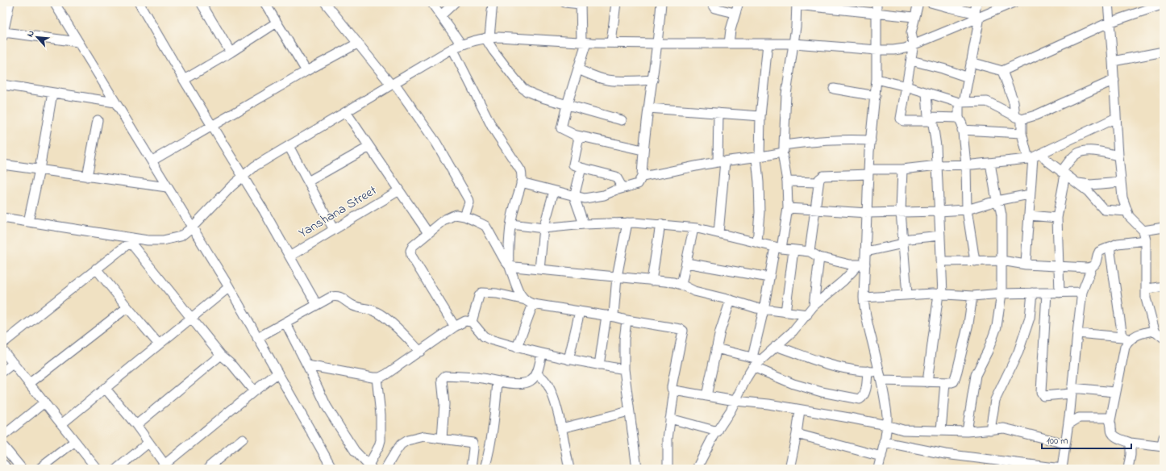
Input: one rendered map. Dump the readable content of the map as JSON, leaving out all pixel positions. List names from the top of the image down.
{
  "streets": {
    "street": ["Yanshana Street"]
  },
  "scale_bar": "100 m",
  "north": "top left"
}
